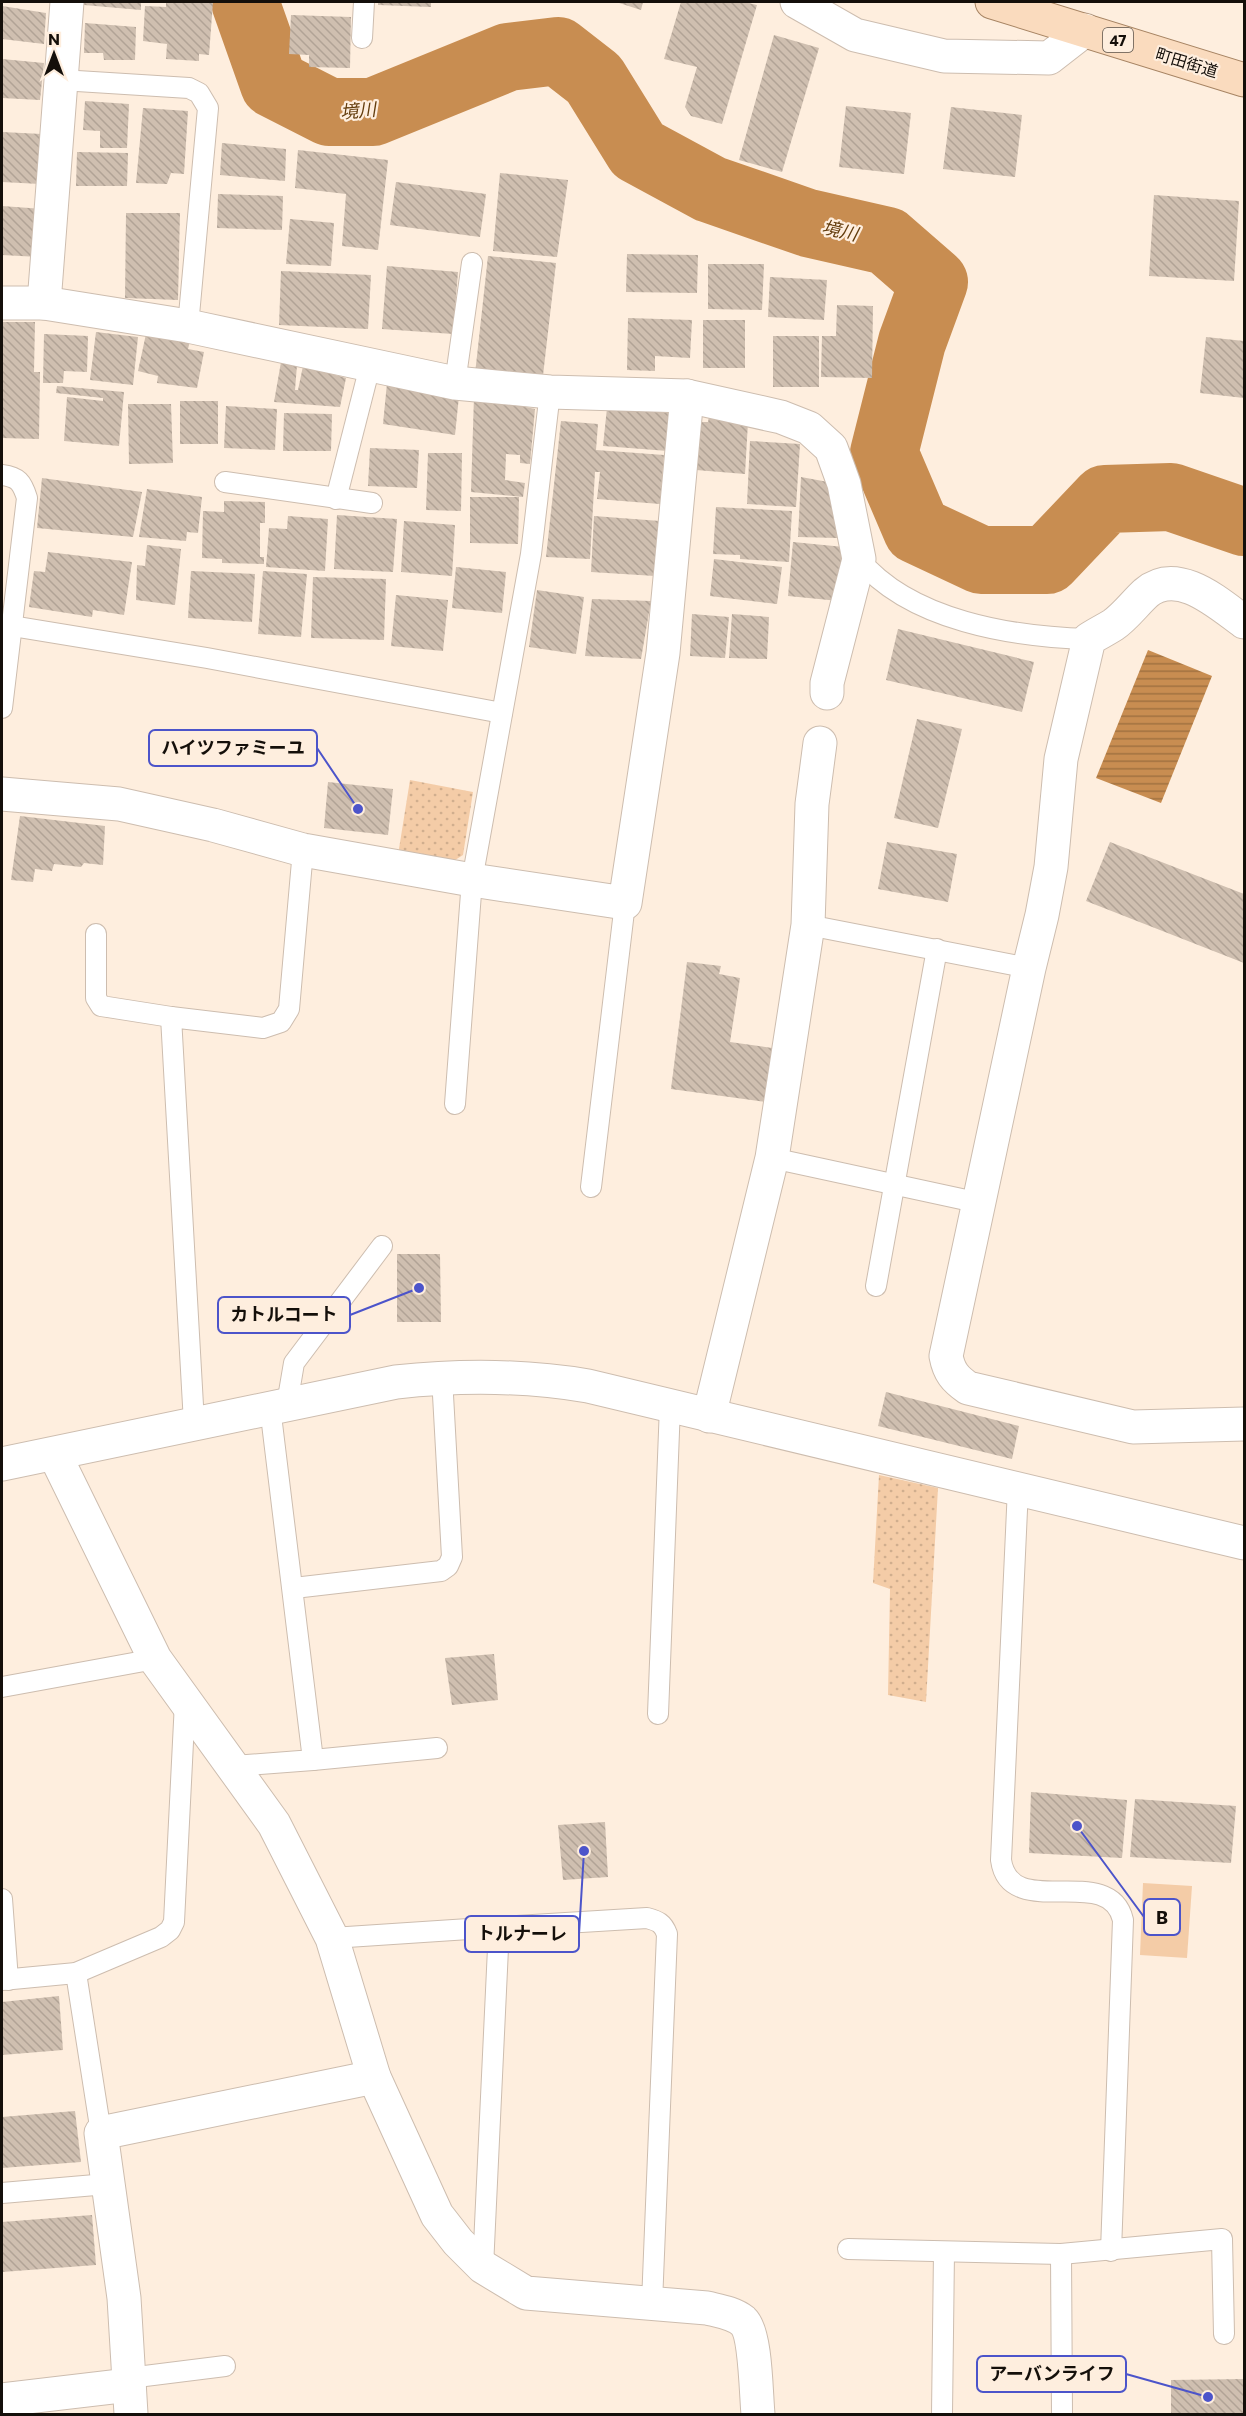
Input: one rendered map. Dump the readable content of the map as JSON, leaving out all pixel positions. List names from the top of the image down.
{
  "streets": {
    "main road": ["47", "町田街道"]
  },
  "water": ["境川"],
  "places": [
    "ハイツファミーユ",
    "カトルコート",
    "B",
    "トルナーレ",
    "アーバンライフ"
  ],
  "north": "top"
}
